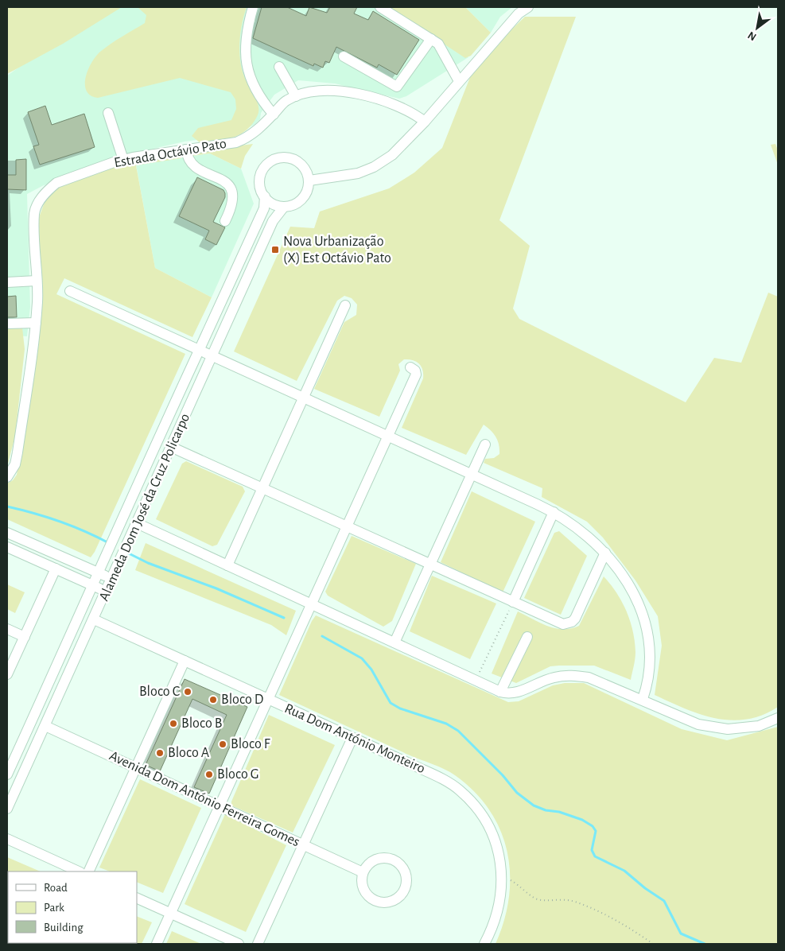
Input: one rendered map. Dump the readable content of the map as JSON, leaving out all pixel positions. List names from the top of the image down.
{
  "streets": {
    "street": [
      "Estrada Octávio Pato",
      "Alameda Dom José da Cruz Policarpo",
      "Rua Dom António Monteiro",
      "Avenida Dom António Ferreira Gomes"
    ]
  },
  "crossings": [
    ["Alameda Dom José da Cruz Policarpo", "Rua Dom António Monteiro"],
    ["Alameda Dom José da Cruz Policarpo", "Avenida Dom António Ferreira Gomes"]
  ],
  "places": {
    "transit": ["Nova Urbanização (X) Est Octávio Pato"],
    "other": [
      "Bloco C",
      "Bloco D",
      "Bloco B",
      "Bloco F",
      "Bloco A",
      "Bloco G"
    ]
  },
  "legend": ["Road", "Park", "Building"],
  "north": "bottom left"
}
